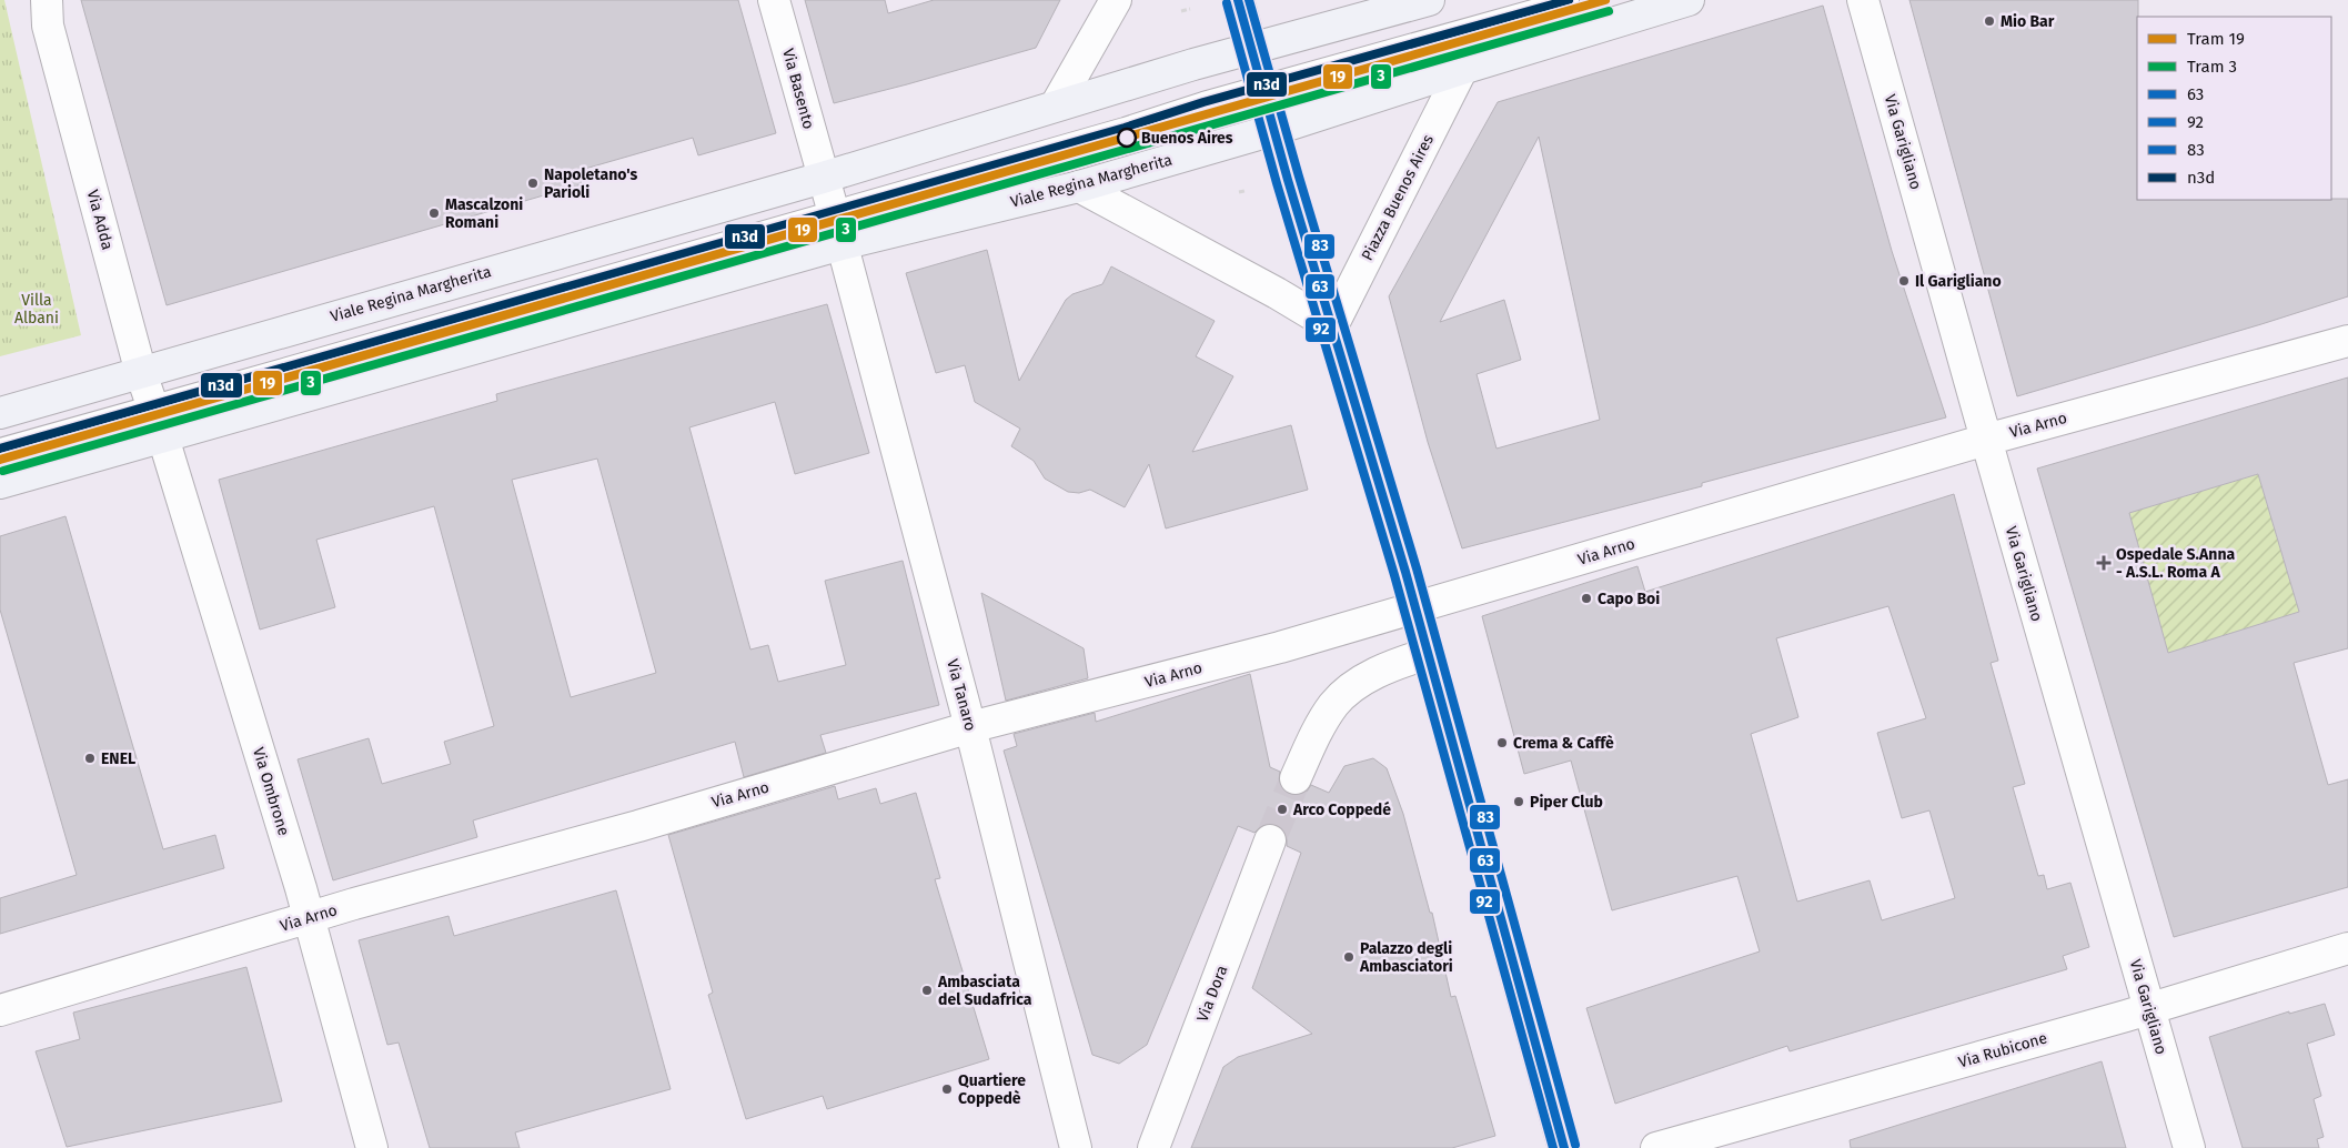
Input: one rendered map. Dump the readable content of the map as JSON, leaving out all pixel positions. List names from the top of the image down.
{
  "streets": {
    "main road": ["Viale Regina Margherita"],
    "street": [
      "Via Basento",
      "Via Garigliano",
      "Piazza Buenos Aires",
      "Via Adda",
      "Via Arno",
      "Via Tanaro",
      "Via Ombrone",
      "Via Dora",
      "Via Rubicone"
    ]
  },
  "crossings": [
    ["Via Basento", "Viale Regina Margherita"],
    ["Via Garigliano", "Via Arno"],
    ["Via Garigliano", "Via Rubicone"],
    ["Viale Regina Margherita", "Piazza Buenos Aires"],
    ["Viale Regina Margherita", "Via Adda"],
    ["Viale Regina Margherita", "Via Tanaro"],
    ["Viale Regina Margherita", "Via Ombrone"],
    ["Via Adda", "Via Ombrone"],
    ["Via Arno", "Via Tanaro"],
    ["Via Arno", "Via Ombrone"]
  ],
  "parks": ["Villa Albani"],
  "places": {
    "other": [
      "Mio Bar",
      "Buenos Aires",
      "Napoletano's Parioli",
      "Mascalzoni Romani",
      "Il Garigliano",
      "Capo Boi",
      "Crema & Caffè",
      "ENEL",
      "Piper Club",
      "Arco Coppedé",
      "Palazzo degli Ambasciatori",
      "Ambasciata del Sudafrica",
      "Quartiere Coppedè"
    ],
    "health": ["Ospedale S.Anna - A.S.L. Roma A"]
  },
  "lines": [
    "tram line 19",
    "transit line 63",
    "transit line 83",
    "transit line n3d",
    "transit line 92",
    "tram line 3"
  ],
  "legend": [
    "Tram 19",
    "Tram 3",
    "63",
    "92",
    "83",
    "n3d"
  ]
}
